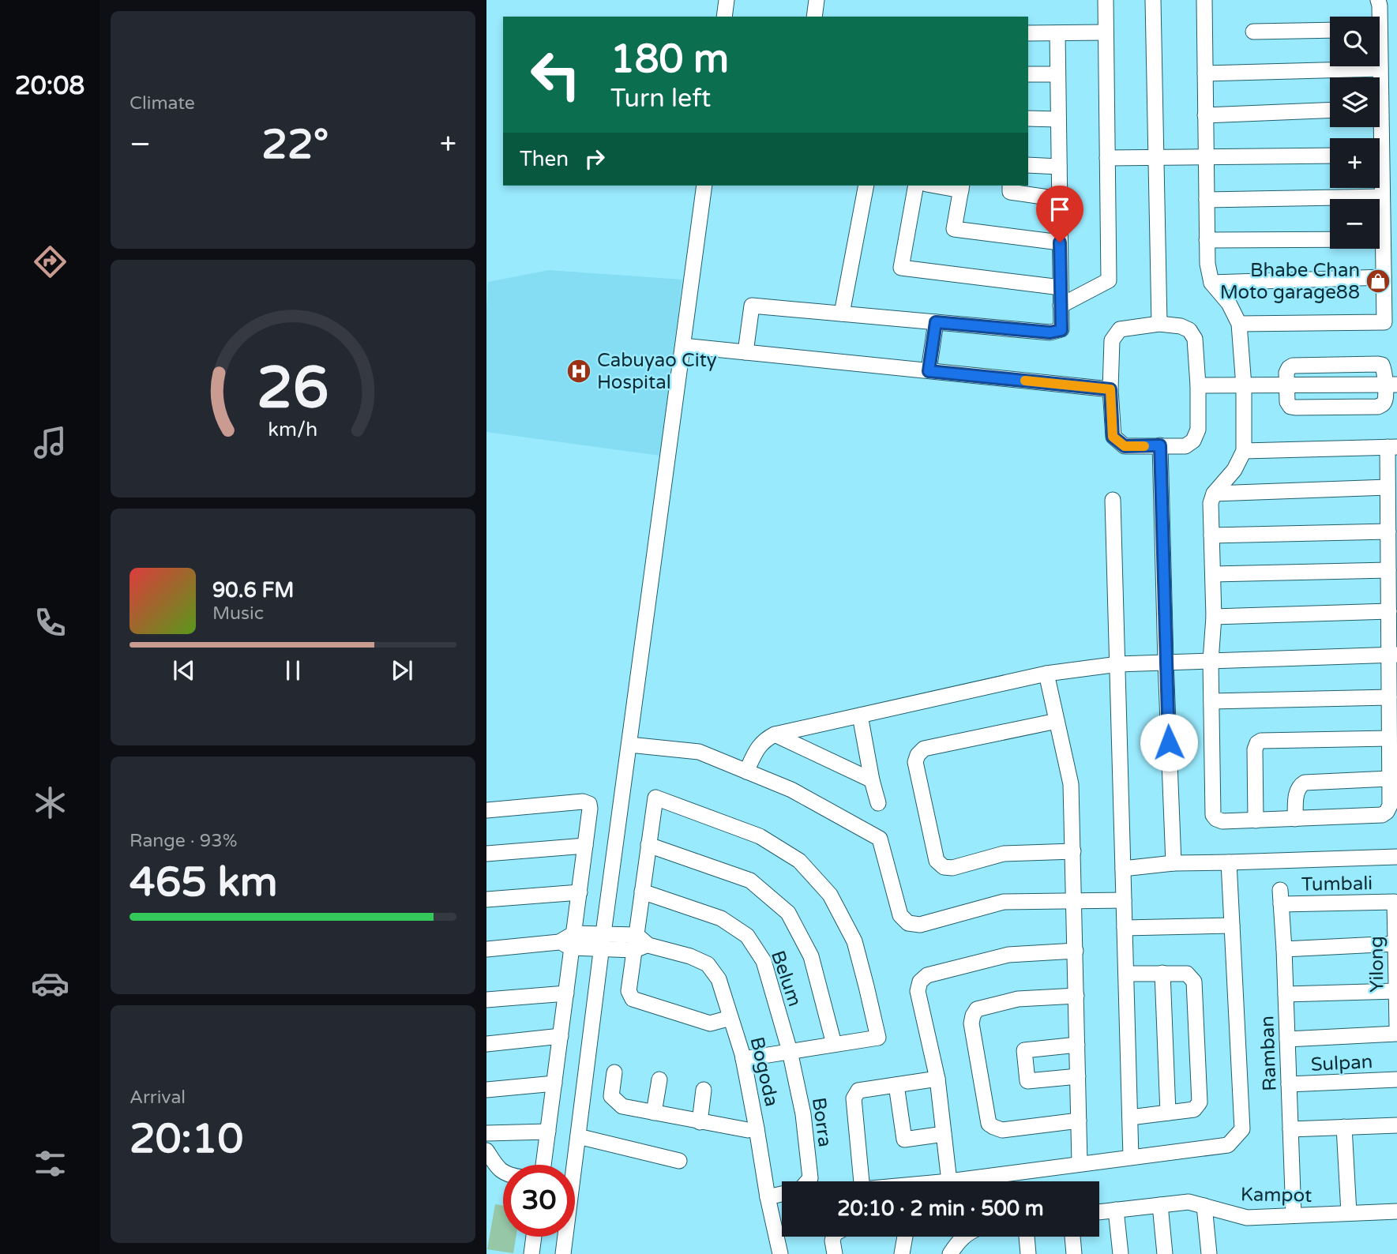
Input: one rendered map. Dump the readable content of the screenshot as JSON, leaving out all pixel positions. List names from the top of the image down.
{
  "streets": {
    "street": [
      "Tumbali",
      "Yilong",
      "Belum",
      "Ramban",
      "Sulpan",
      "Bogoda",
      "Borra",
      "Kampot"
    ]
  },
  "crossings": [
    ["Tumbali", "Yilong"],
    ["Tumbali", "Ramban"],
    ["Belum", "Borra"],
    ["Ramban", "Sulpan"],
    ["Ramban", "Kampot"],
    ["Bogoda", "Borra"]
  ],
  "places": {
    "shop": ["Bhabe Chan Moto garage88"],
    "hospital": ["Cabuyao City Hospital"]
  },
  "page": {
    "tabs": "20:08",
    "tile": [
      "Climate",
      ["Range · 93%", "465 km"],
      ["Arrival", "20:10"]
    ],
    "map_buttons": ["+", "−"],
    "turn": ["180 m", "Turn left"],
    "heat": ["−", "22°", "+"],
    "then": "Then",
    "song": ["90.6 FM", "Music"],
    "limit": "30",
    "trip": "20:10 · 2 min · 500 m",
    "gauge": ["26", "km/h"]
  }
}
